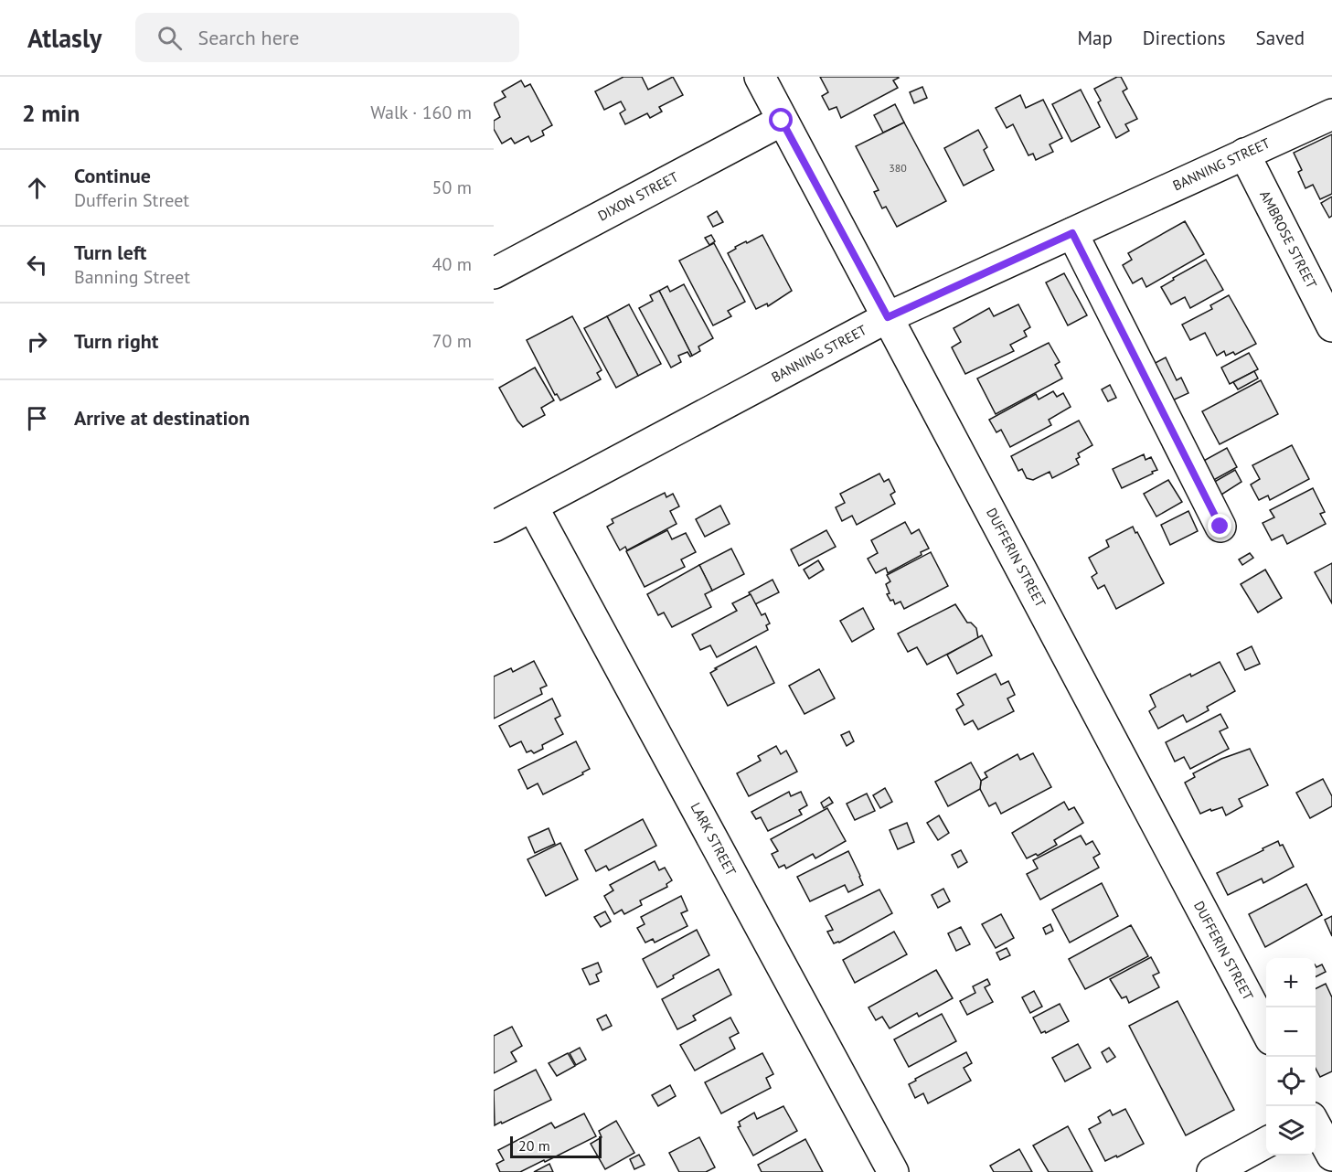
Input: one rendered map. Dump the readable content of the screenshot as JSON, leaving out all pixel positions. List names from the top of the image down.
{
  "streets": {
    "street": [
      "BANNING STREET",
      "DIXON STREET",
      "AMBROSE STREET",
      "DUFFERIN STREET",
      "LARK STREET"
    ]
  },
  "crossings": [
    ["BANNING STREET", "AMBROSE STREET"],
    ["BANNING STREET", "DUFFERIN STREET"],
    ["BANNING STREET", "LARK STREET"],
    ["DIXON STREET", "DUFFERIN STREET"]
  ],
  "house_numbers": ["380"],
  "scale_bar": "20 m",
  "page": {
    "header": "Atlasly",
    "search": "Search here",
    "nav": ["Map", "Directions", "Saved"],
    "heading": ["2 min", "Walk · 160 m"],
    "list": [
      ["Continue", "Dufferin Street", "50 m"],
      ["Turn left", "Banning Street", "40 m"],
      ["Turn right", "70 m"],
      "Arrive at destination"
    ],
    "map_buttons": ["+", "−"],
    "scale": "20 m"
  }
}
